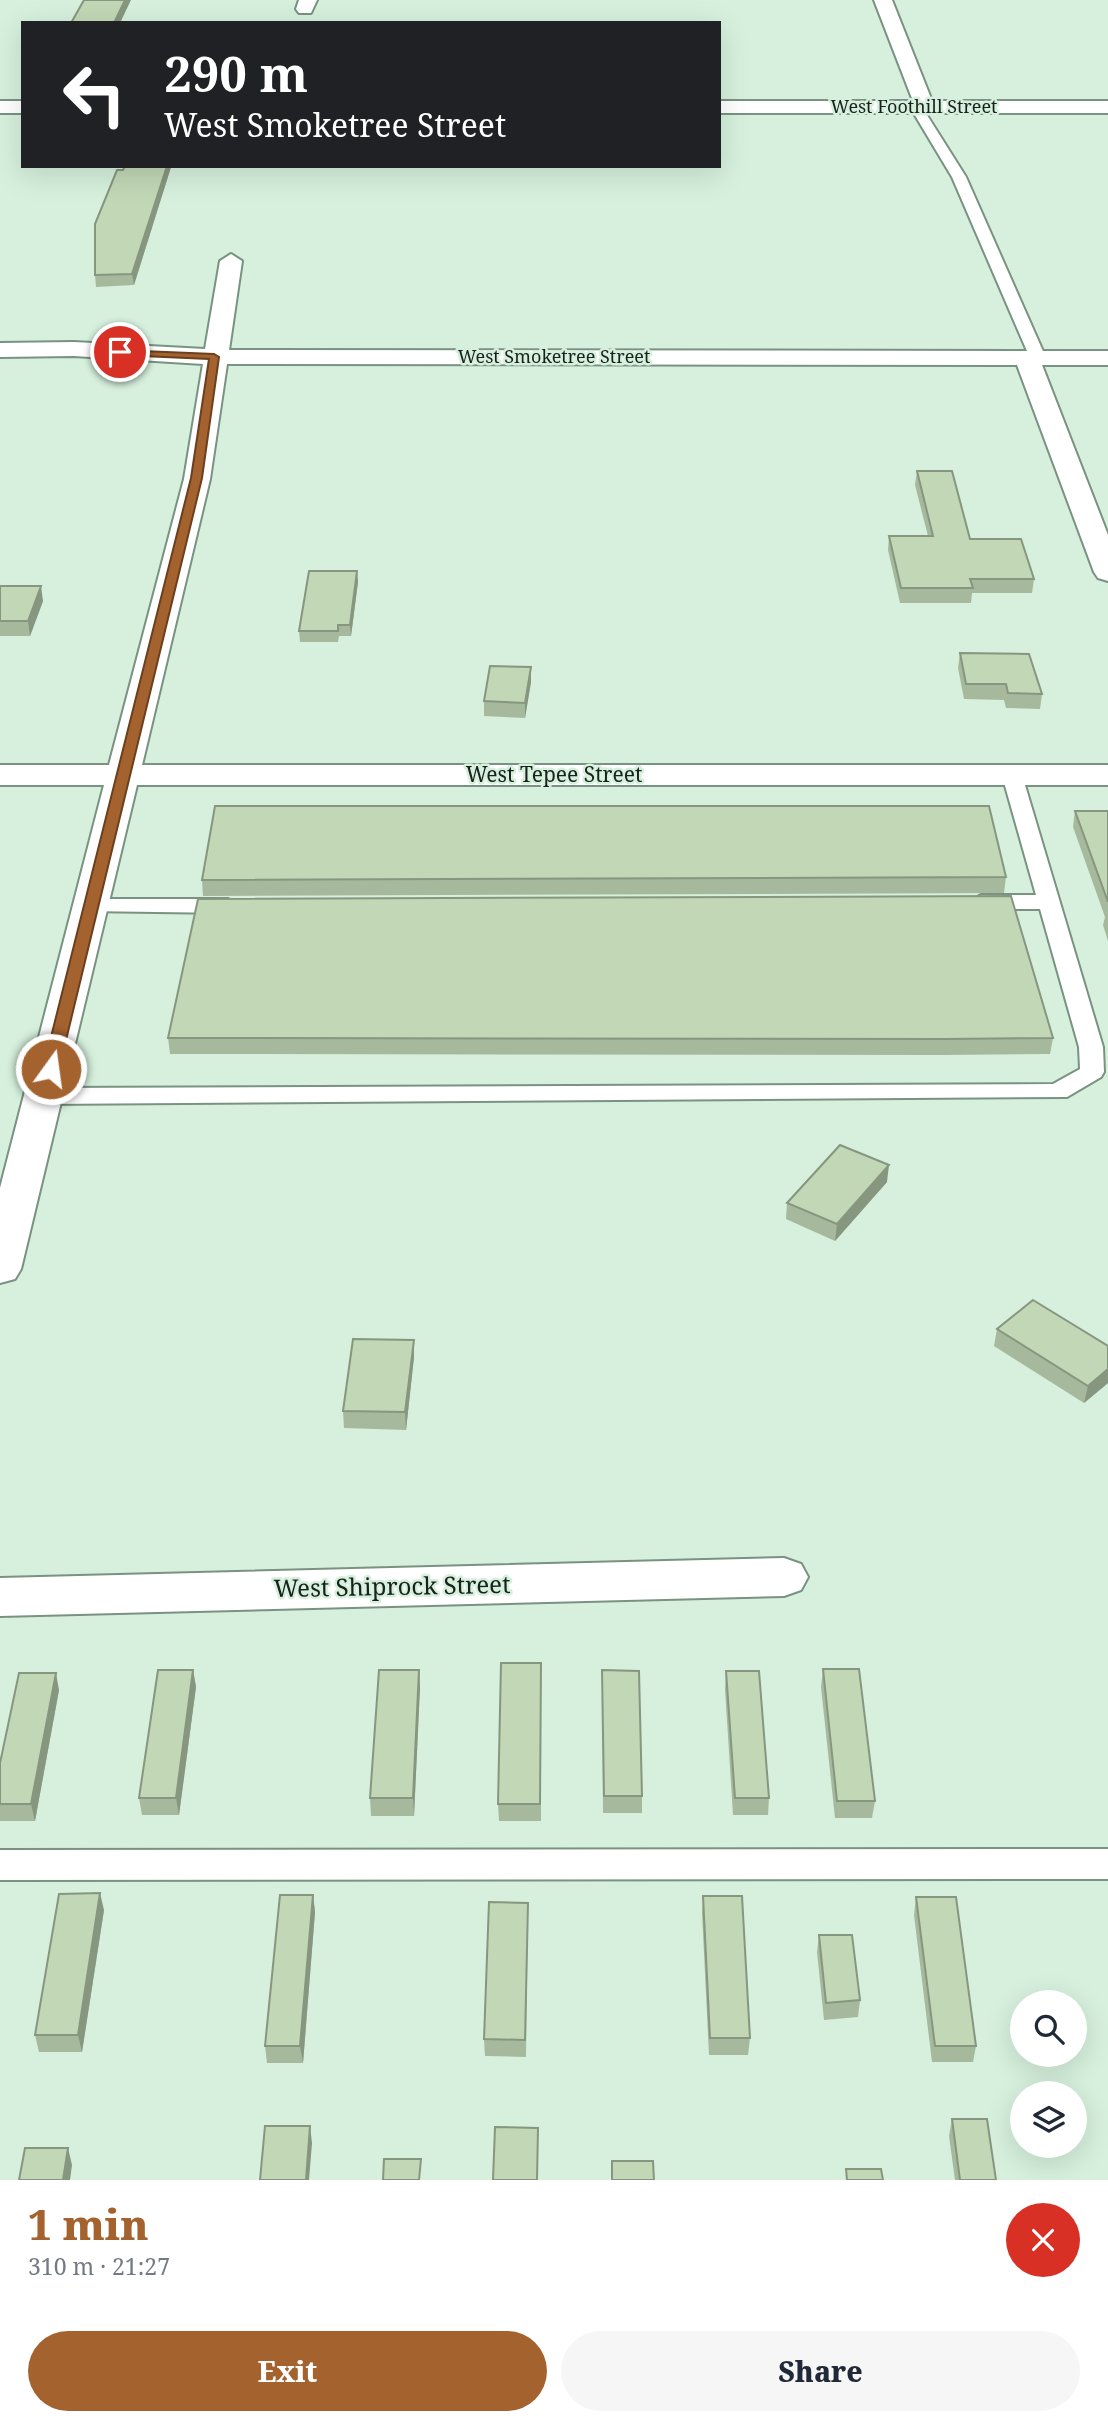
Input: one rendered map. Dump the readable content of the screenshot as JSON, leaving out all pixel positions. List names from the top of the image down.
{
  "streets": {
    "street": [
      "West Foothill Street",
      "West Smoketree Street",
      "West Tepee Street",
      "West Shiprock Street"
    ]
  },
  "page": {
    "turn": ["290 m", "West Smoketree Street"],
    "heading": ["1 min", "310 m · 21:27"],
    "buttons": ["Exit", "Share"]
  }
}
